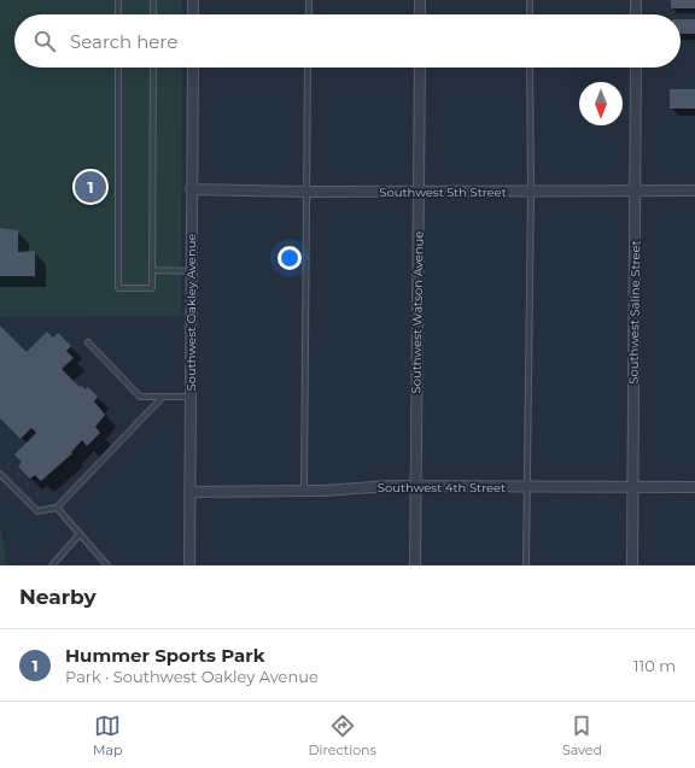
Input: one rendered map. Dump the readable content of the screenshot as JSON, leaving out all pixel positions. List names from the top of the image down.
{
  "streets": {
    "street": [
      "Southwest 5th Street",
      "Southwest Oakley Avenue",
      "Southwest Watson Avenue",
      "Southwest Saline Street",
      "Southwest 4th Street"
    ]
  },
  "crossings": [
    ["Southwest 5th Street", "Southwest Oakley Avenue"],
    ["Southwest 5th Street", "Southwest Watson Avenue"],
    ["Southwest 5th Street", "Southwest Saline Street"],
    ["Southwest Oakley Avenue", "Southwest 4th Street"],
    ["Southwest Watson Avenue", "Southwest 4th Street"],
    ["Southwest Saline Street", "Southwest 4th Street"]
  ],
  "north": "bottom",
  "page": {
    "search": "Search here",
    "pins": "1",
    "heading": "Nearby",
    "list": [
      {
        "mark": "1",
        "name": "Hummer Sports Park",
        "note": "Park · Southwest Oakley Avenue",
        "value": "110 m"
      }
    ],
    "nav": ["Map", "Directions", "Saved"]
  }
}
